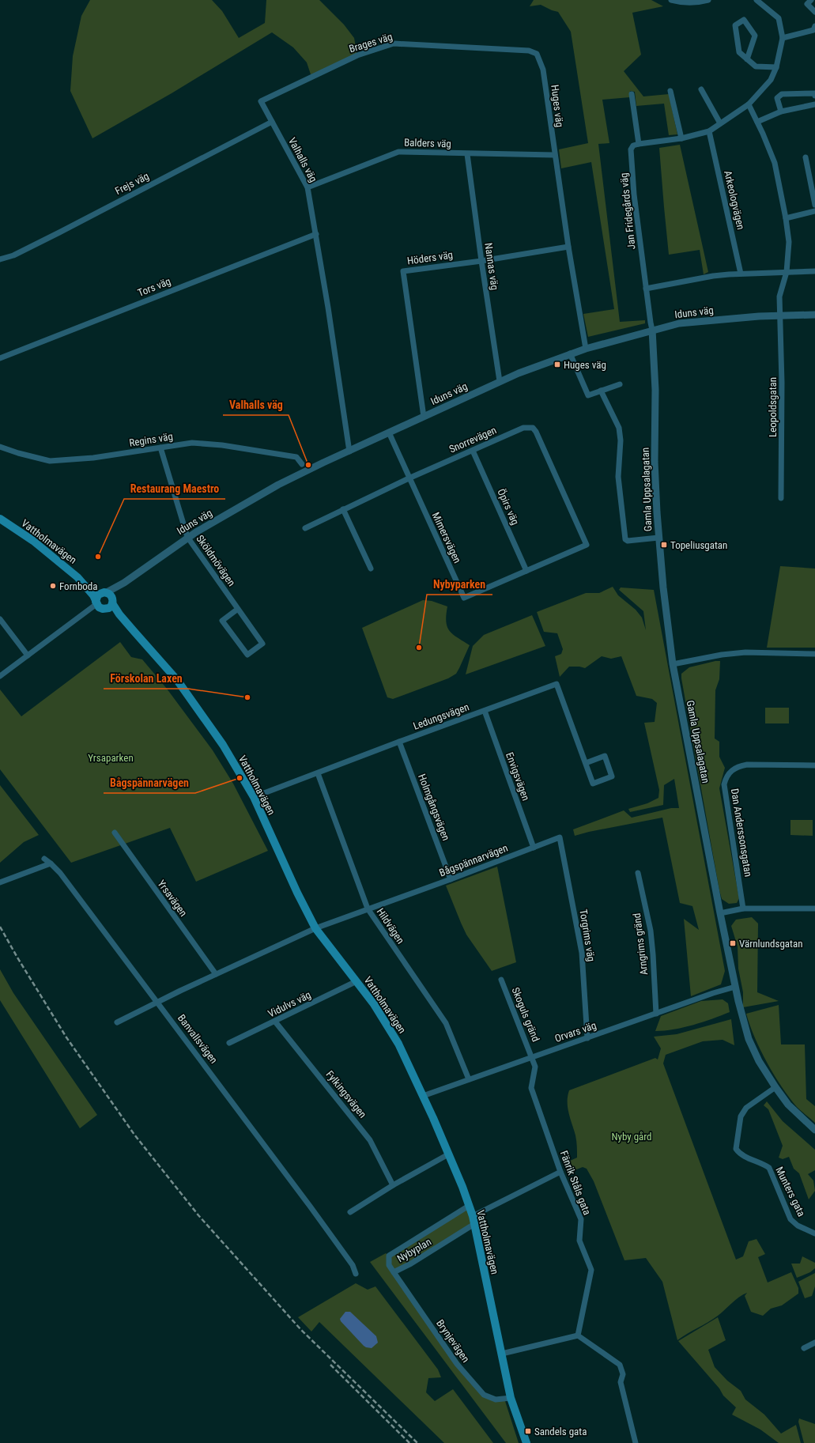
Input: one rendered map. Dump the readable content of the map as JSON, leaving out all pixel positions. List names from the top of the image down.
{
  "streets": {
    "main road": ["Vattholmavägen"],
    "street": [
      "Brages väg",
      "Huges väg",
      "Balders väg",
      "Valhalls väg",
      "Frejs väg",
      "Arkeologvägen",
      "Jan Fridegårds väg",
      "Höders väg",
      "Nannas väg",
      "Tors väg",
      "Iduns väg",
      "Leopoldsgatan",
      "Regins väg",
      "Snorrevägen",
      "Gamla Uppsalagatan",
      "Öpirs väg",
      "Mimersvägen",
      "Sköldmövägen",
      "Ledungsvägen",
      "Envigsvägen",
      "Holmgångsvägen",
      "Dan Anderssonsgatan",
      "Bågspännarvägen",
      "Yrsavägen",
      "Hildvägen",
      "Torgrims väg",
      "Arngrims gränd",
      "Vidulvs väg",
      "Skoguls gränd",
      "Orvars väg",
      "Banvallsvägen",
      "Fylkingsvägen",
      "Fänrik Ståls gata",
      "Munters gata",
      "Nybyplan",
      "Brynjevägen"
    ]
  },
  "crossings": [
    ["Brages väg", "Huges väg"],
    ["Brages väg", "Valhalls väg"],
    ["Brages väg", "Frejs väg"],
    ["Huges väg", "Balders väg"],
    ["Huges väg", "Höders väg"],
    ["Huges väg", "Iduns väg"],
    ["Balders väg", "Valhalls väg"],
    ["Balders väg", "Nannas väg"],
    ["Valhalls väg", "Frejs väg"],
    ["Valhalls väg", "Tors väg"],
    ["Valhalls väg", "Iduns väg"],
    ["Jan Fridegårds väg", "Iduns väg"],
    ["Jan Fridegårds väg", "Gamla Uppsalagatan"],
    ["Höders väg", "Nannas väg"],
    ["Höders väg", "Iduns väg"],
    ["Nannas väg", "Iduns väg"],
    ["Iduns väg", "Leopoldsgatan"],
    ["Iduns väg", "Gamla Uppsalagatan"],
    ["Iduns väg", "Mimersvägen"],
    ["Iduns väg", "Vattholmavägen"],
    ["Iduns väg", "Sköldmövägen"],
    ["Regins väg", "Sköldmövägen"],
    ["Snorrevägen", "Öpirs väg"],
    ["Snorrevägen", "Mimersvägen"],
    ["Gamla Uppsalagatan", "Orvars väg"],
    ["Gamla Uppsalagatan", "Munters gata"],
    ["Öpirs väg", "Mimersvägen"],
    ["Vattholmavägen", "Ledungsvägen"],
    ["Vattholmavägen", "Bågspännarvägen"],
    ["Vattholmavägen", "Vidulvs väg"],
    ["Vattholmavägen", "Orvars väg"],
    ["Vattholmavägen", "Nybyplan"],
    ["Vattholmavägen", "Brynjevägen"],
    ["Ledungsvägen", "Envigsvägen"],
    ["Ledungsvägen", "Holmgångsvägen"],
    ["Ledungsvägen", "Hildvägen"],
    ["Envigsvägen", "Bågspännarvägen"],
    ["Holmgångsvägen", "Bågspännarvägen"],
    ["Bågspännarvägen", "Yrsavägen"],
    ["Bågspännarvägen", "Hildvägen"],
    ["Bågspännarvägen", "Torgrims väg"],
    ["Bågspännarvägen", "Banvallsvägen"],
    ["Hildvägen", "Orvars väg"],
    ["Torgrims väg", "Orvars väg"],
    ["Arngrims gränd", "Orvars väg"],
    ["Vidulvs väg", "Fylkingsvägen"],
    ["Skoguls gränd", "Orvars väg"],
    ["Skoguls gränd", "Fänrik Ståls gata"],
    ["Orvars väg", "Fänrik Ståls gata"],
    ["Fänrik Ståls gata", "Nybyplan"],
    ["Nybyplan", "Brynjevägen"]
  ],
  "parks": ["Yrsaparken", "Nyby gård"],
  "places": {
    "transit": [
      "Huges väg",
      "Topeliusgatan",
      "Värnlundsgatan",
      "Sandels gata"
    ],
    "other": [
      "Valhalls väg",
      "Restaurang Maestro",
      "Fornboda",
      "Nybyparken",
      "Förskolan Laxen",
      "Bågspännarvägen"
    ]
  }
}
